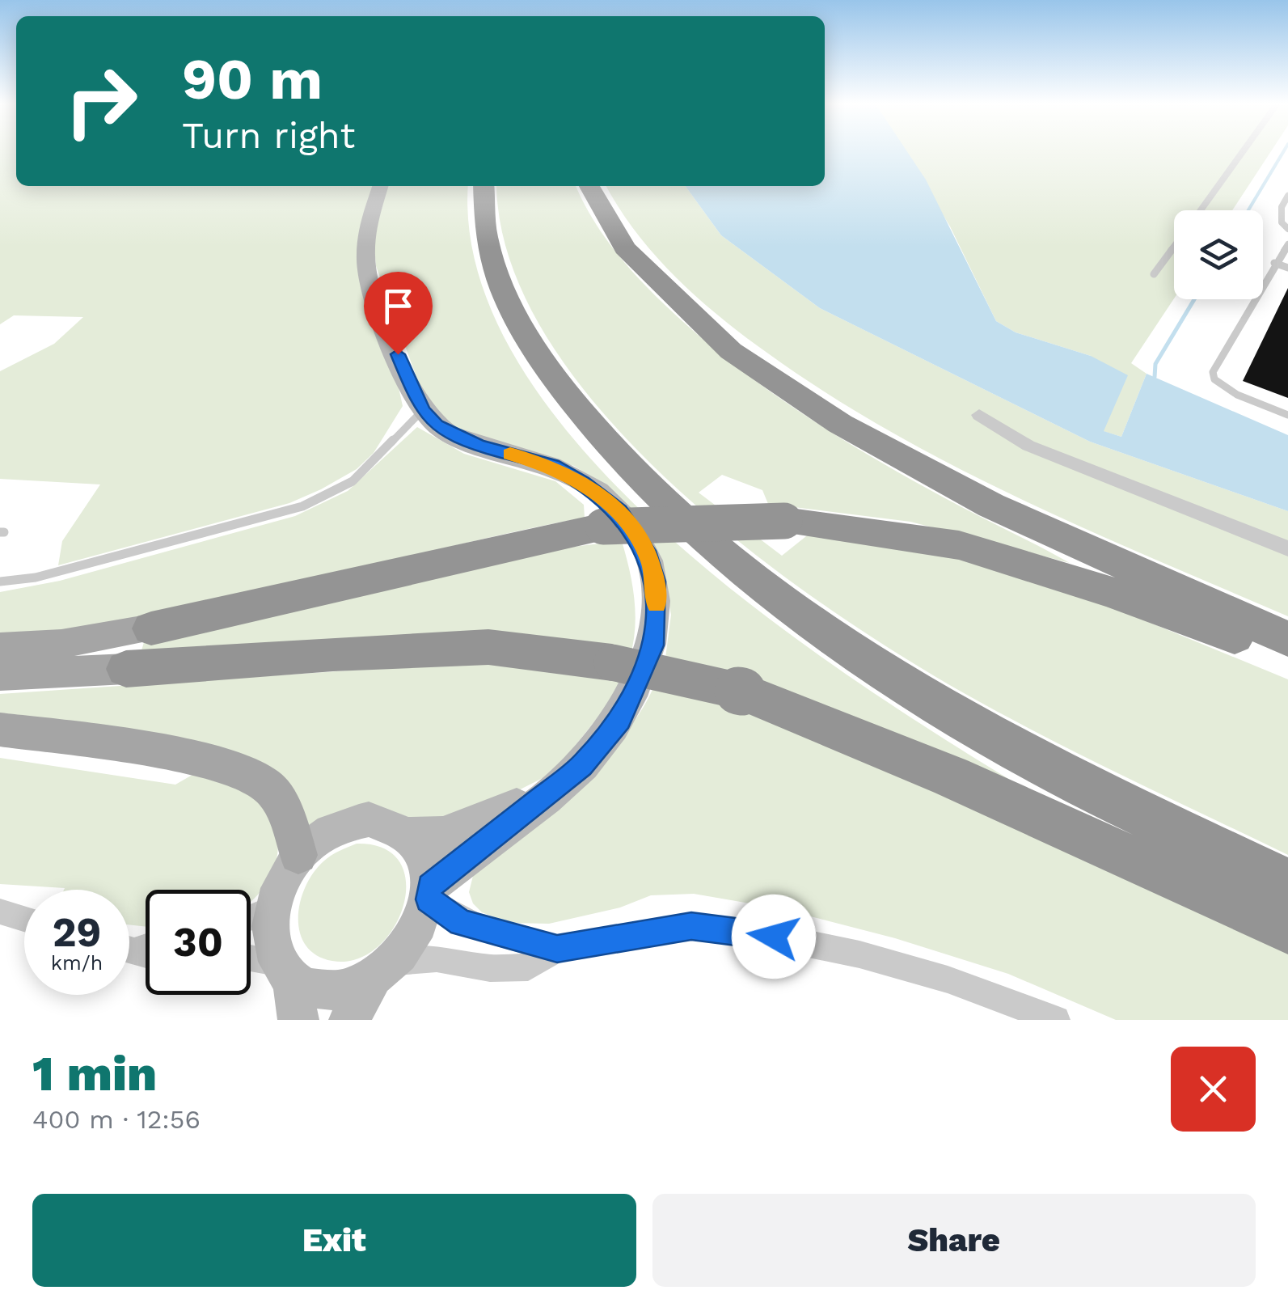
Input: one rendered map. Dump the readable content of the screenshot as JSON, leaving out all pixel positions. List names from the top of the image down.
{
  "page": {
    "turn": ["90 m", "Turn right"],
    "speed": "29 km/h",
    "limit": "30",
    "heading": ["1 min", "400 m · 12:56"],
    "buttons": ["Exit", "Share"]
  }
}
